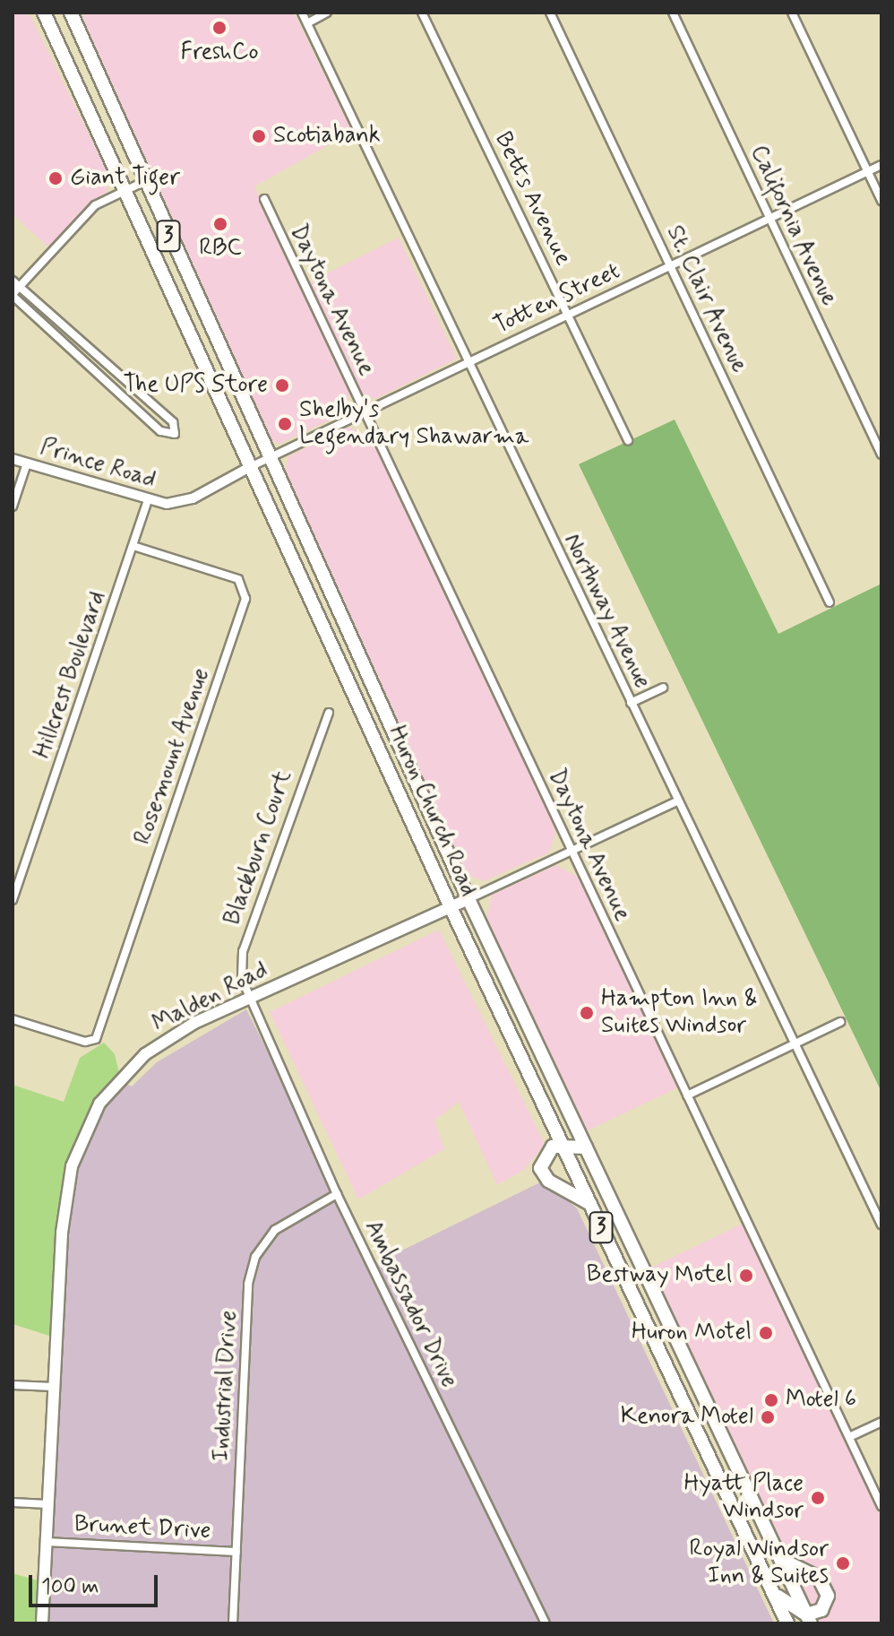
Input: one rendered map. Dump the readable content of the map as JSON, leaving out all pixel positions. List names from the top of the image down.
{
  "streets": {
    "highway": ["3", "Huron Church Road"],
    "main road": ["Malden Road"],
    "street": [
      "Betts Avenue",
      "California Avenue",
      "Totten Street",
      "St. Clair Avenue",
      "Daytona Avenue",
      "Prince Road",
      "Northway Avenue",
      "Hillcrest Boulevard",
      "Rosemount Avenue",
      "Blackburn Court",
      "Ambassador Drive",
      "Industrial Drive",
      "Brunet Drive"
    ]
  },
  "crossings": [
    ["Betts Avenue", "Totten Street"],
    ["California Avenue", "Totten Street"],
    ["Totten Street", "St. Clair Avenue"],
    ["Totten Street", "Daytona Avenue"],
    ["Totten Street", "Prince Road"],
    ["Totten Street", "Northway Avenue"],
    ["Totten Street", "Huron Church Road"],
    ["Daytona Avenue", "Malden Road"],
    ["Prince Road", "Hillcrest Boulevard"],
    ["Prince Road", "Huron Church Road"],
    ["Northway Avenue", "Malden Road"],
    ["Hillcrest Boulevard", "Rosemount Avenue"],
    ["Huron Church Road", "Malden Road"],
    ["Blackburn Court", "Malden Road"],
    ["Blackburn Court", "Ambassador Drive"],
    ["Malden Road", "Ambassador Drive"],
    ["Malden Road", "Brunet Drive"],
    ["Ambassador Drive", "Industrial Drive"],
    ["Industrial Drive", "Brunet Drive"]
  ],
  "places": [
    "FreshCo",
    "Scotiabank",
    "Giant Tiger",
    "RBC",
    "The UPS Store",
    "Shelby's Legendary Shawarma",
    "Hampton Inn & Suites Windsor",
    "Bestway Motel",
    "Huron Motel",
    "Motel 6",
    "Kenora Motel",
    "Hyatt Place Windsor",
    "Royal Windsor Inn & Suites"
  ],
  "scale_bar": "100 m"
}
